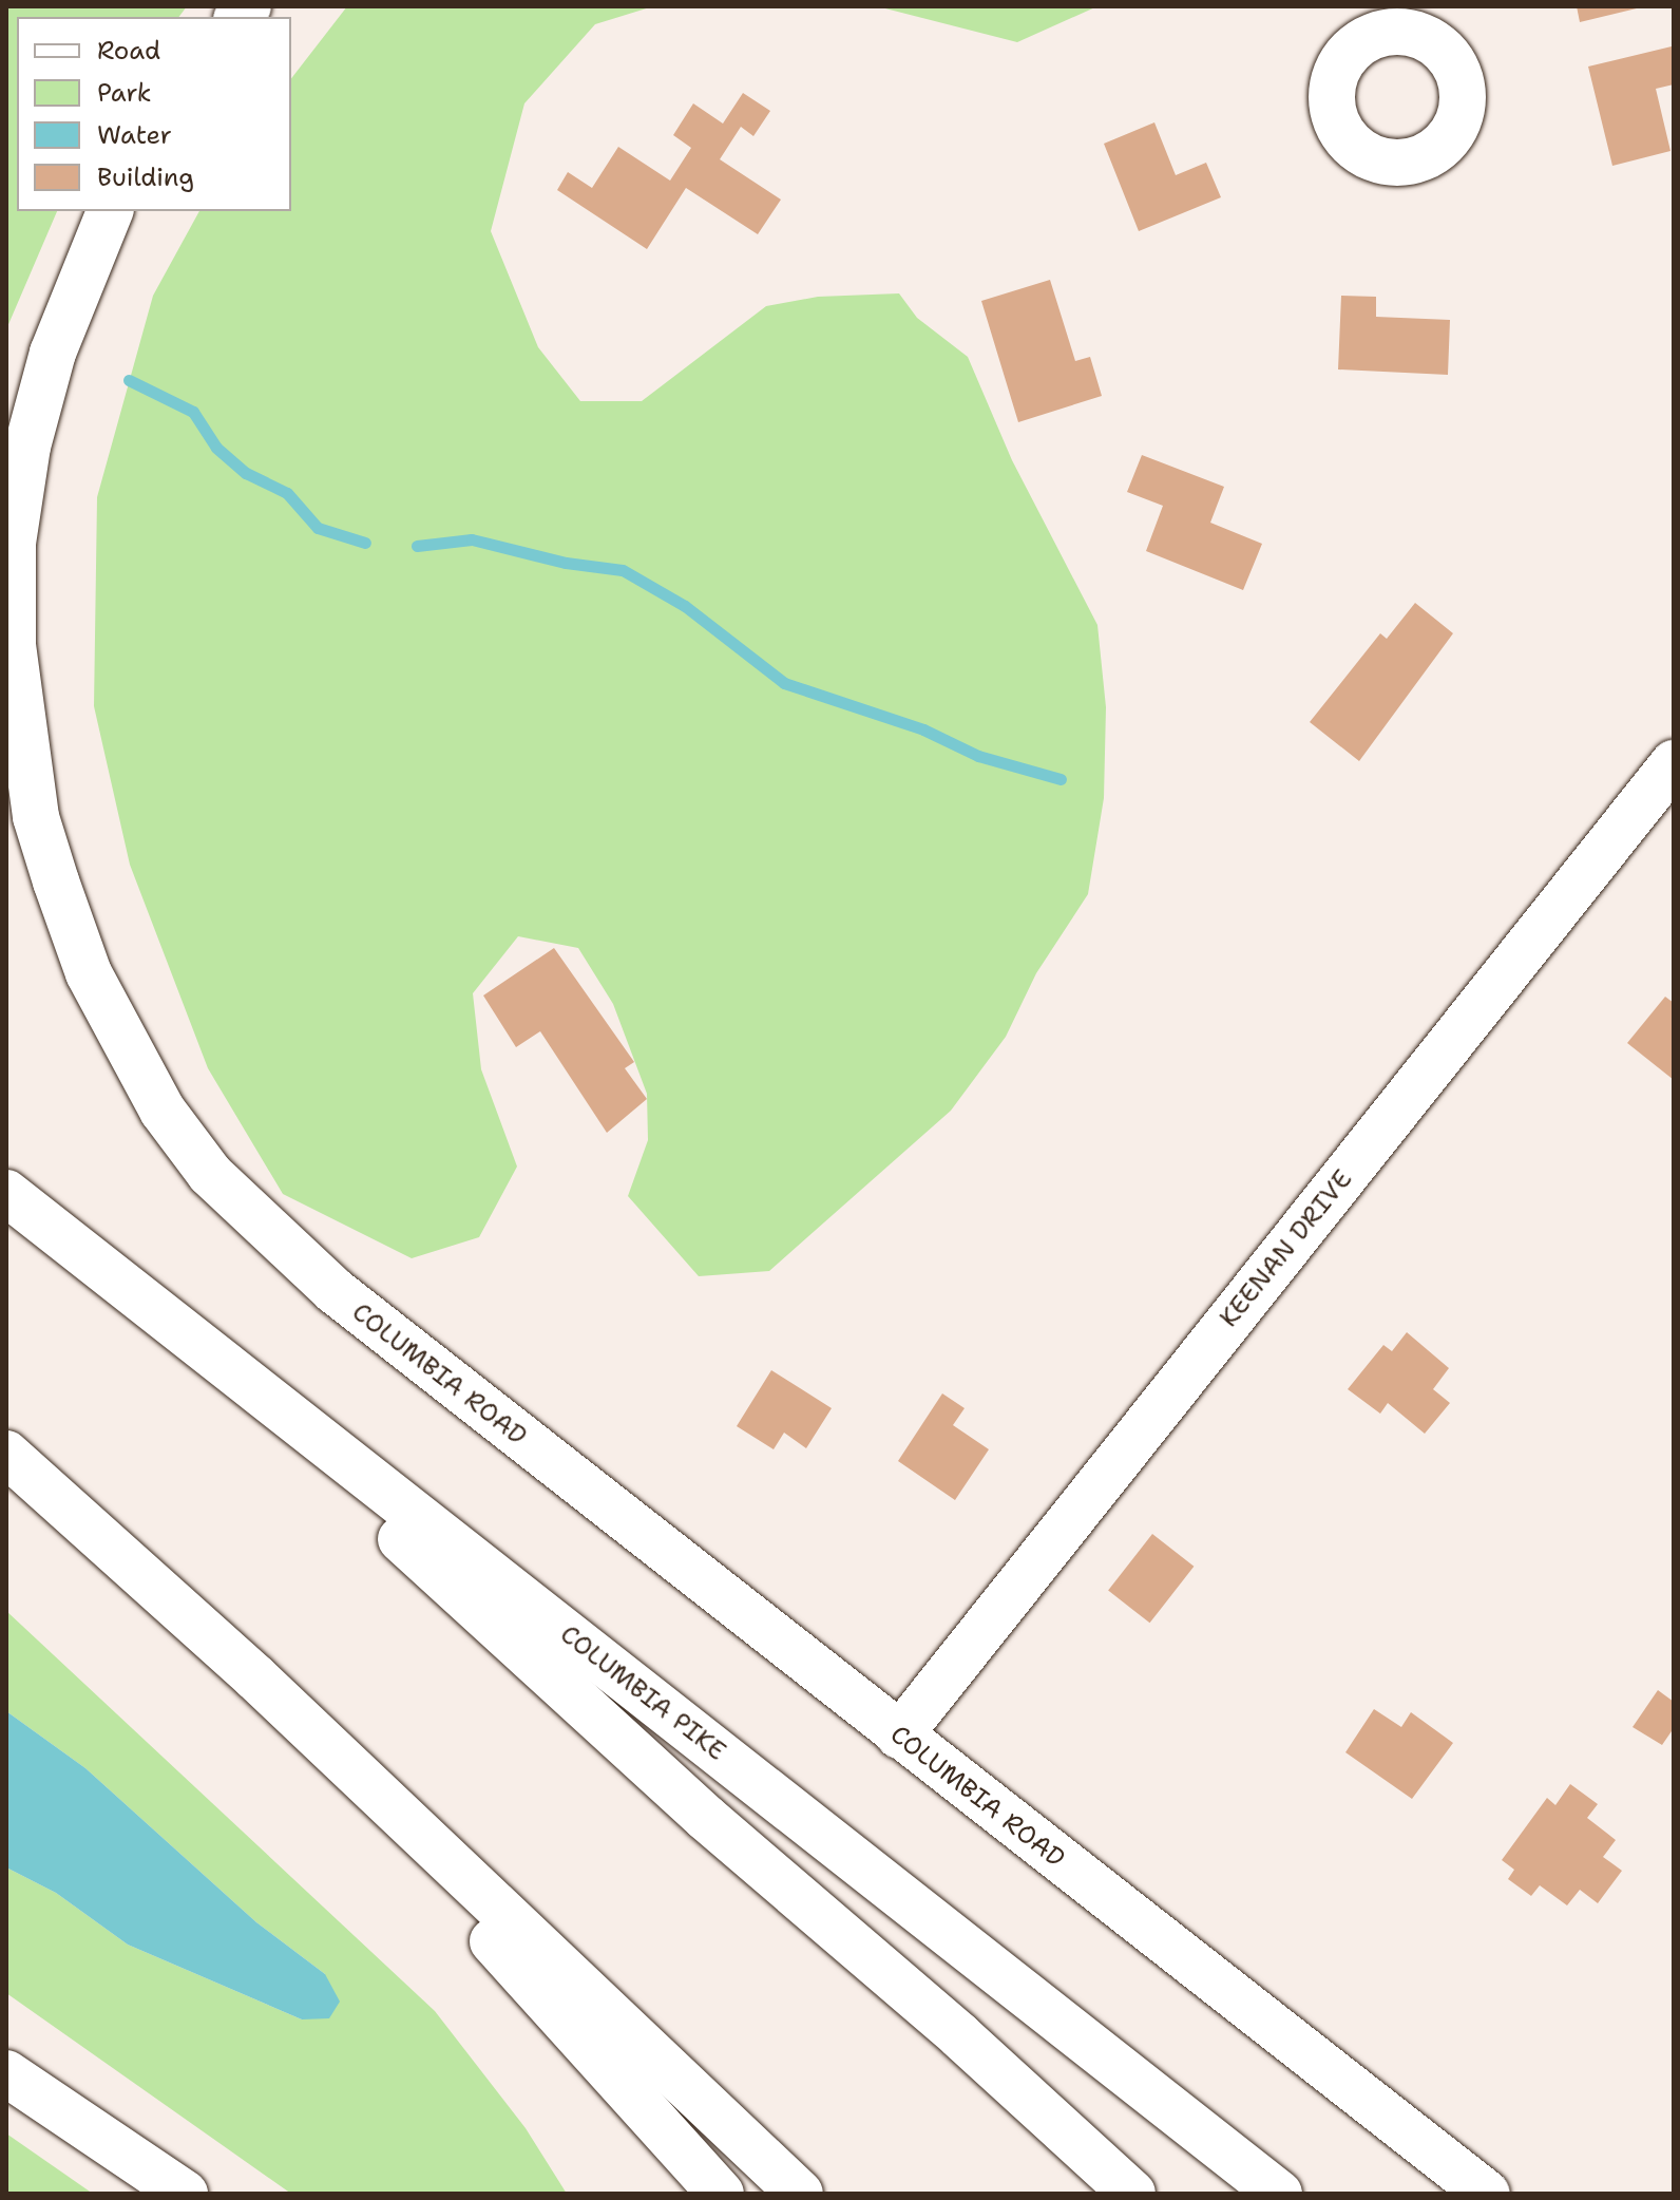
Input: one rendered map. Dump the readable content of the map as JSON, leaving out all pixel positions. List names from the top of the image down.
{
  "streets": {
    "main road": ["KEENAN DRIVE", "COLUMBIA ROAD", "COLUMBIA PIKE"]
  },
  "crossings": [
    ["KEENAN DRIVE", "COLUMBIA ROAD"]
  ],
  "legend": [
    "Road",
    "Park",
    "Water",
    "Building"
  ]
}
